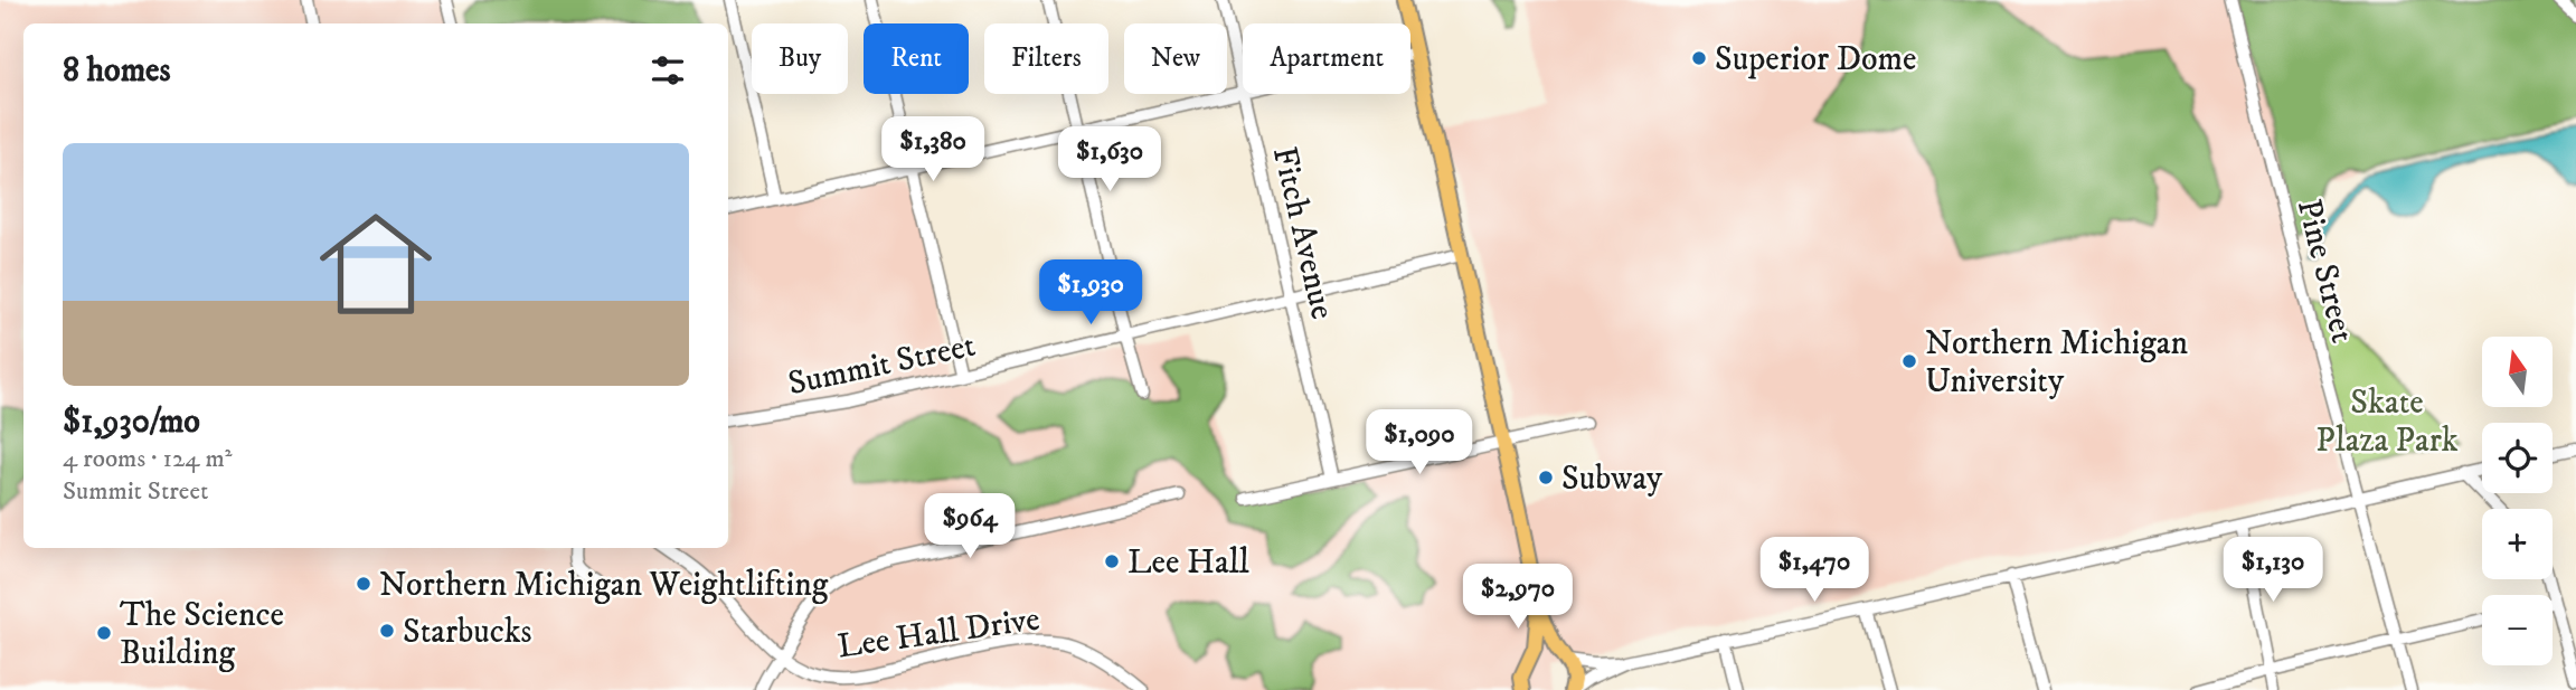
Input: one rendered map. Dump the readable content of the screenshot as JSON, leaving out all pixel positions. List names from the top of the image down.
{
  "streets": {
    "street": [
      "Fitch Avenue",
      "Pine Street",
      "Summit Street",
      "Lee Hall Drive"
    ]
  },
  "crossings": [
    ["Fitch Avenue", "Summit Street"]
  ],
  "parks": ["Skate Plaza Park"],
  "places": [
    "Superior Dome",
    "Northern Michigan University",
    "Subway",
    "Lee Hall",
    "Northern Michigan Weightlifting",
    "Starbucks",
    "The Science Building"
  ],
  "north": "top",
  "page": {
    "chip": [
      "Buy",
      "Rent",
      "Filters",
      "New",
      "Apartment"
    ],
    "heading": "8 homes",
    "price": [
      "$1,380",
      "$1,630",
      "$1,930",
      "$1,090",
      "$964",
      "$1,470",
      "$1,130",
      "$2,970"
    ],
    "list": [
      {
        "name": "$1,930/mo",
        "note": "4 rooms · 124 m² · Summit Street"
      }
    ],
    "map_buttons": ["+", "−"]
  }
}
